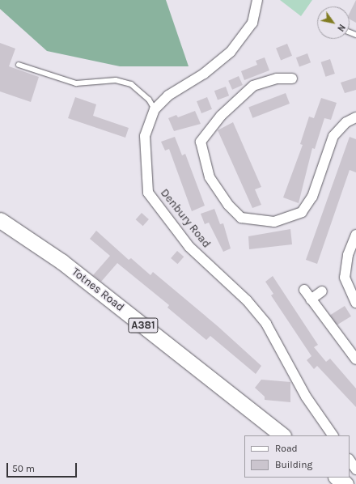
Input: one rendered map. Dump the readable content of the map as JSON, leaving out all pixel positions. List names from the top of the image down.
{
  "streets": {
    "main road": ["Totnes Road", "A381"],
    "street": ["Denbury Road"]
  },
  "legend": ["Road", "Building"],
  "scale_bar": "50 m",
  "north": "bottom right"
}
